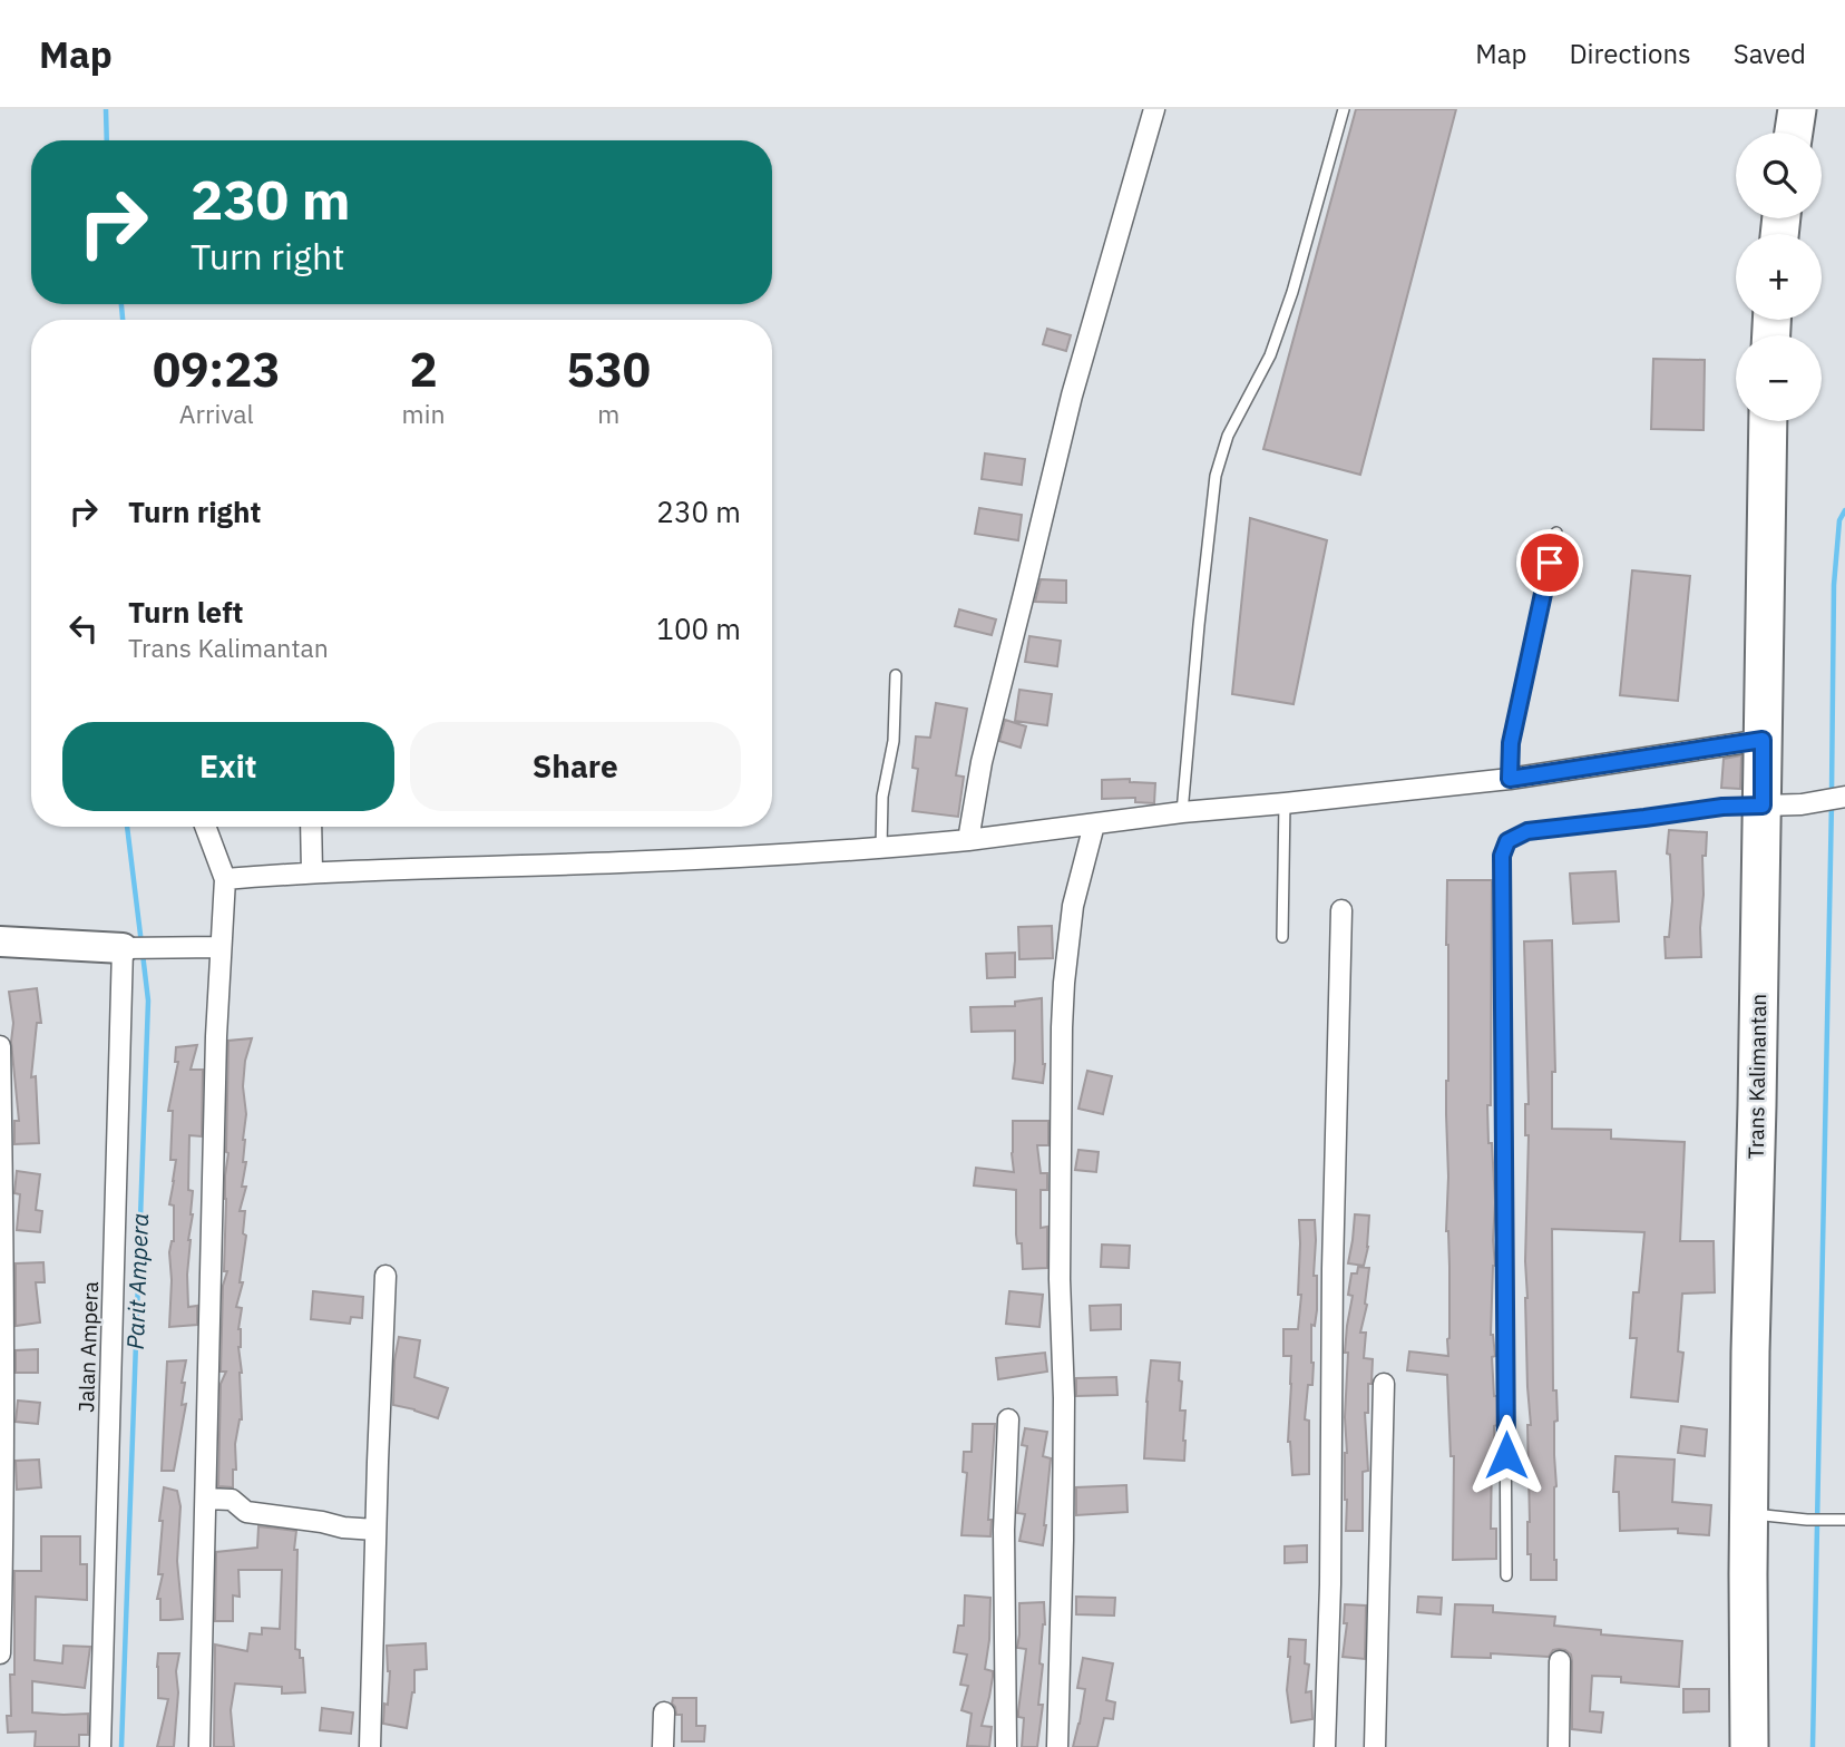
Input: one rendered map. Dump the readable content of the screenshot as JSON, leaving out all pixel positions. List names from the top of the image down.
{
  "streets": {
    "highway": ["Trans Kalimantan"],
    "street": ["Jalan Ampera"]
  },
  "water": ["Parit Ampera"],
  "page": {
    "header": "Map",
    "nav": ["Map", "Directions", "Saved"],
    "map_buttons": ["+", "−"],
    "turn": ["230 m", "Turn right"],
    "eta": [
      "09:23",
      "Arrival",
      "2",
      "min",
      "530",
      "m"
    ],
    "list": [
      {
        "name": "Turn right",
        "value": "230 m"
      },
      {
        "name": "Turn left",
        "note": "Trans Kalimantan",
        "value": "100 m"
      }
    ],
    "buttons": ["Exit", "Share"]
  }
}
